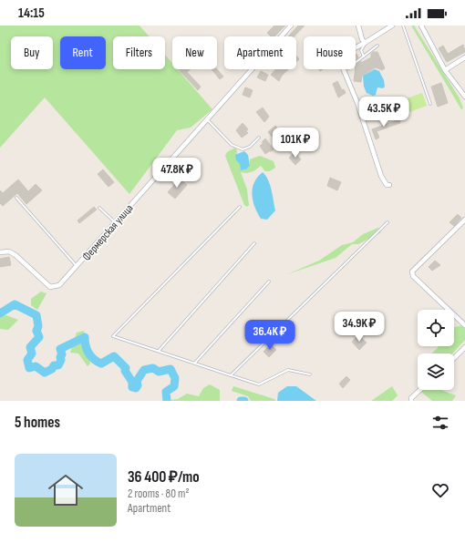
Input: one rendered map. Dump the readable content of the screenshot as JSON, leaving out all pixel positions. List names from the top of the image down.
{
  "streets": {
    "street": ["Фермерская улица"]
  },
  "page": {
    "status": "14:15",
    "chip": [
      "Buy",
      "Rent",
      "Filters",
      "New",
      "Apartment",
      "House"
    ],
    "price": [
      "43.5K ₽",
      "101K ₽",
      "47.8K ₽",
      "34.9K ₽",
      "36.4K ₽"
    ],
    "heading": "5 homes",
    "list": [
      {
        "name": "36 400 ₽/mo",
        "note": "2 rooms · 80 m² · Apartment"
      }
    ]
  }
}
